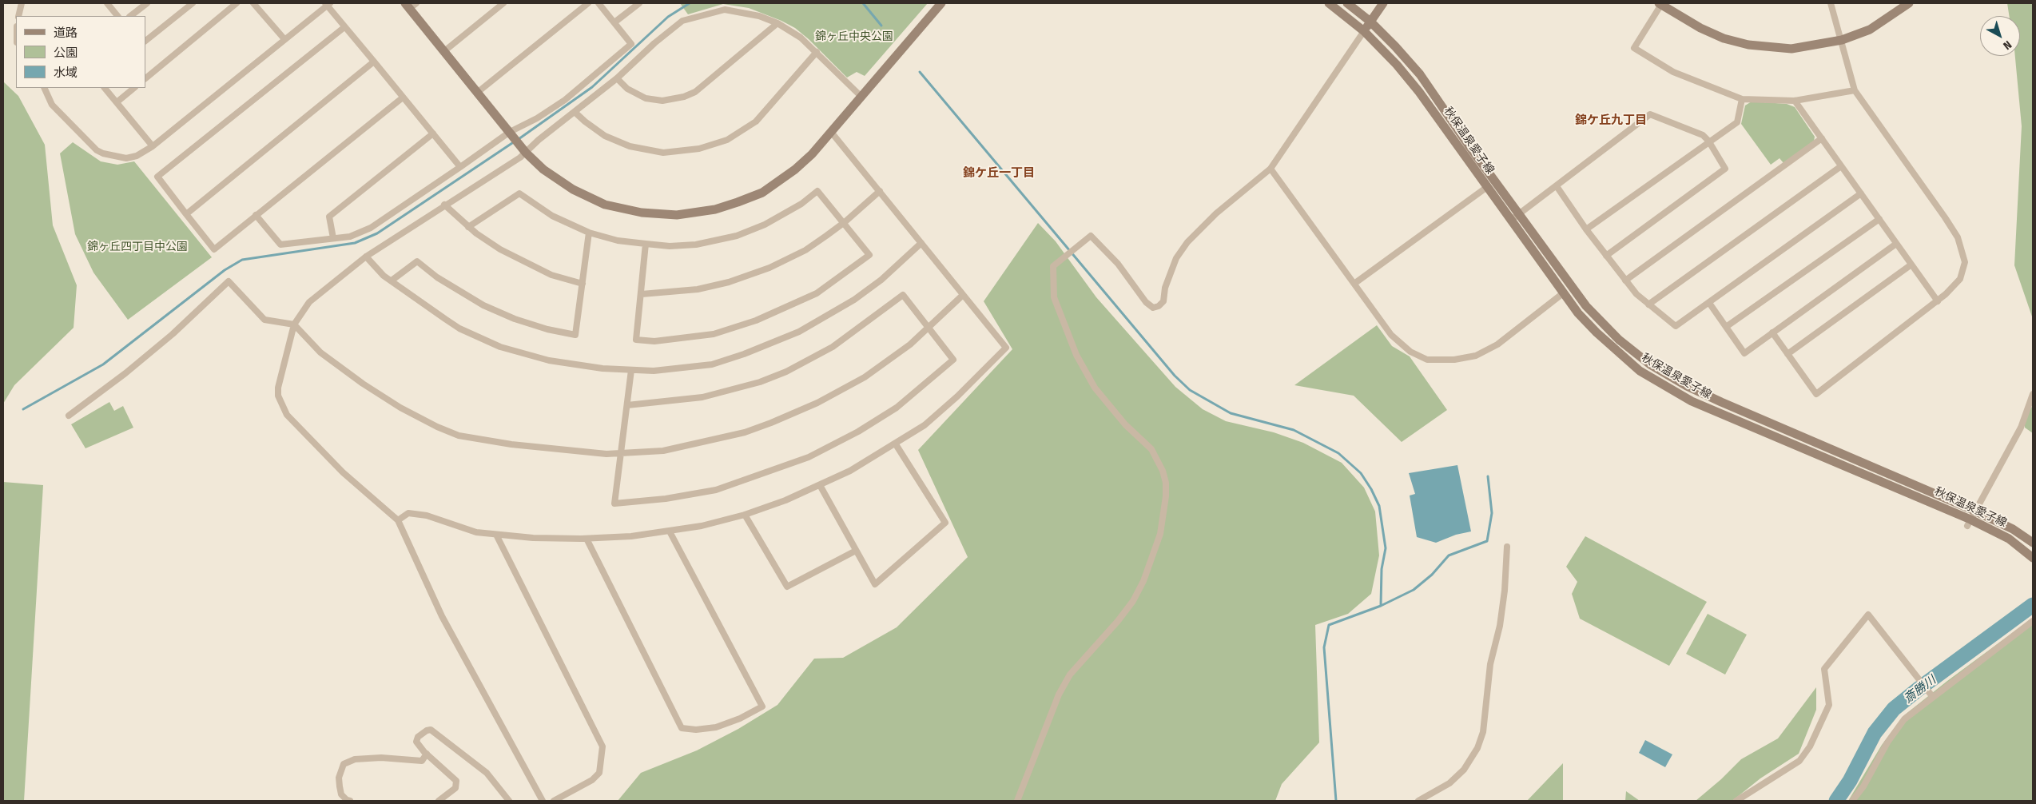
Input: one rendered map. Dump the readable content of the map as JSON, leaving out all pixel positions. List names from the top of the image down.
{
  "streets": {
    "main road": ["秋保温泉愛子線"]
  },
  "districts": ["錦ケ丘九丁目", "錦ケ丘一丁目"],
  "water": ["斎勝川"],
  "parks": ["錦ヶ丘中央公園", "錦ヶ丘四丁目中公園"],
  "legend": ["道路", "公園", "水域"],
  "north": "bottom right"
}
